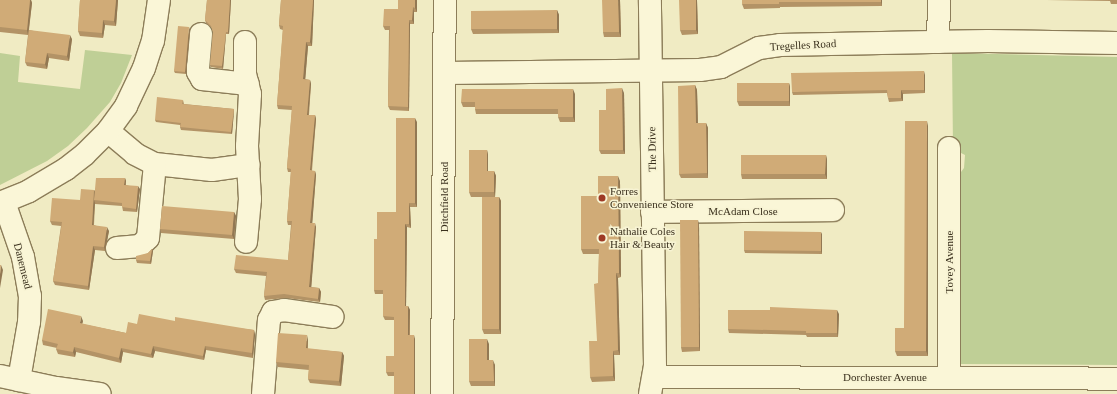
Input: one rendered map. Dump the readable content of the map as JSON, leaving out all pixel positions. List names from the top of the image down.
{
  "streets": {
    "street": [
      "Tregelles Road",
      "The Drive",
      "Ditchfield Road",
      "McAdam Close",
      "Tovey Avenue",
      "Danemead",
      "Dorchester Avenue"
    ]
  },
  "crossings": [
    ["Tregelles Road", "The Drive"],
    ["Tregelles Road", "Ditchfield Road"],
    ["The Drive", "McAdam Close"],
    ["The Drive", "Dorchester Avenue"],
    ["Tovey Avenue", "Dorchester Avenue"]
  ],
  "places": ["Forres Convenience Store", "Nathalie Coles Hair & Beauty"]
}
